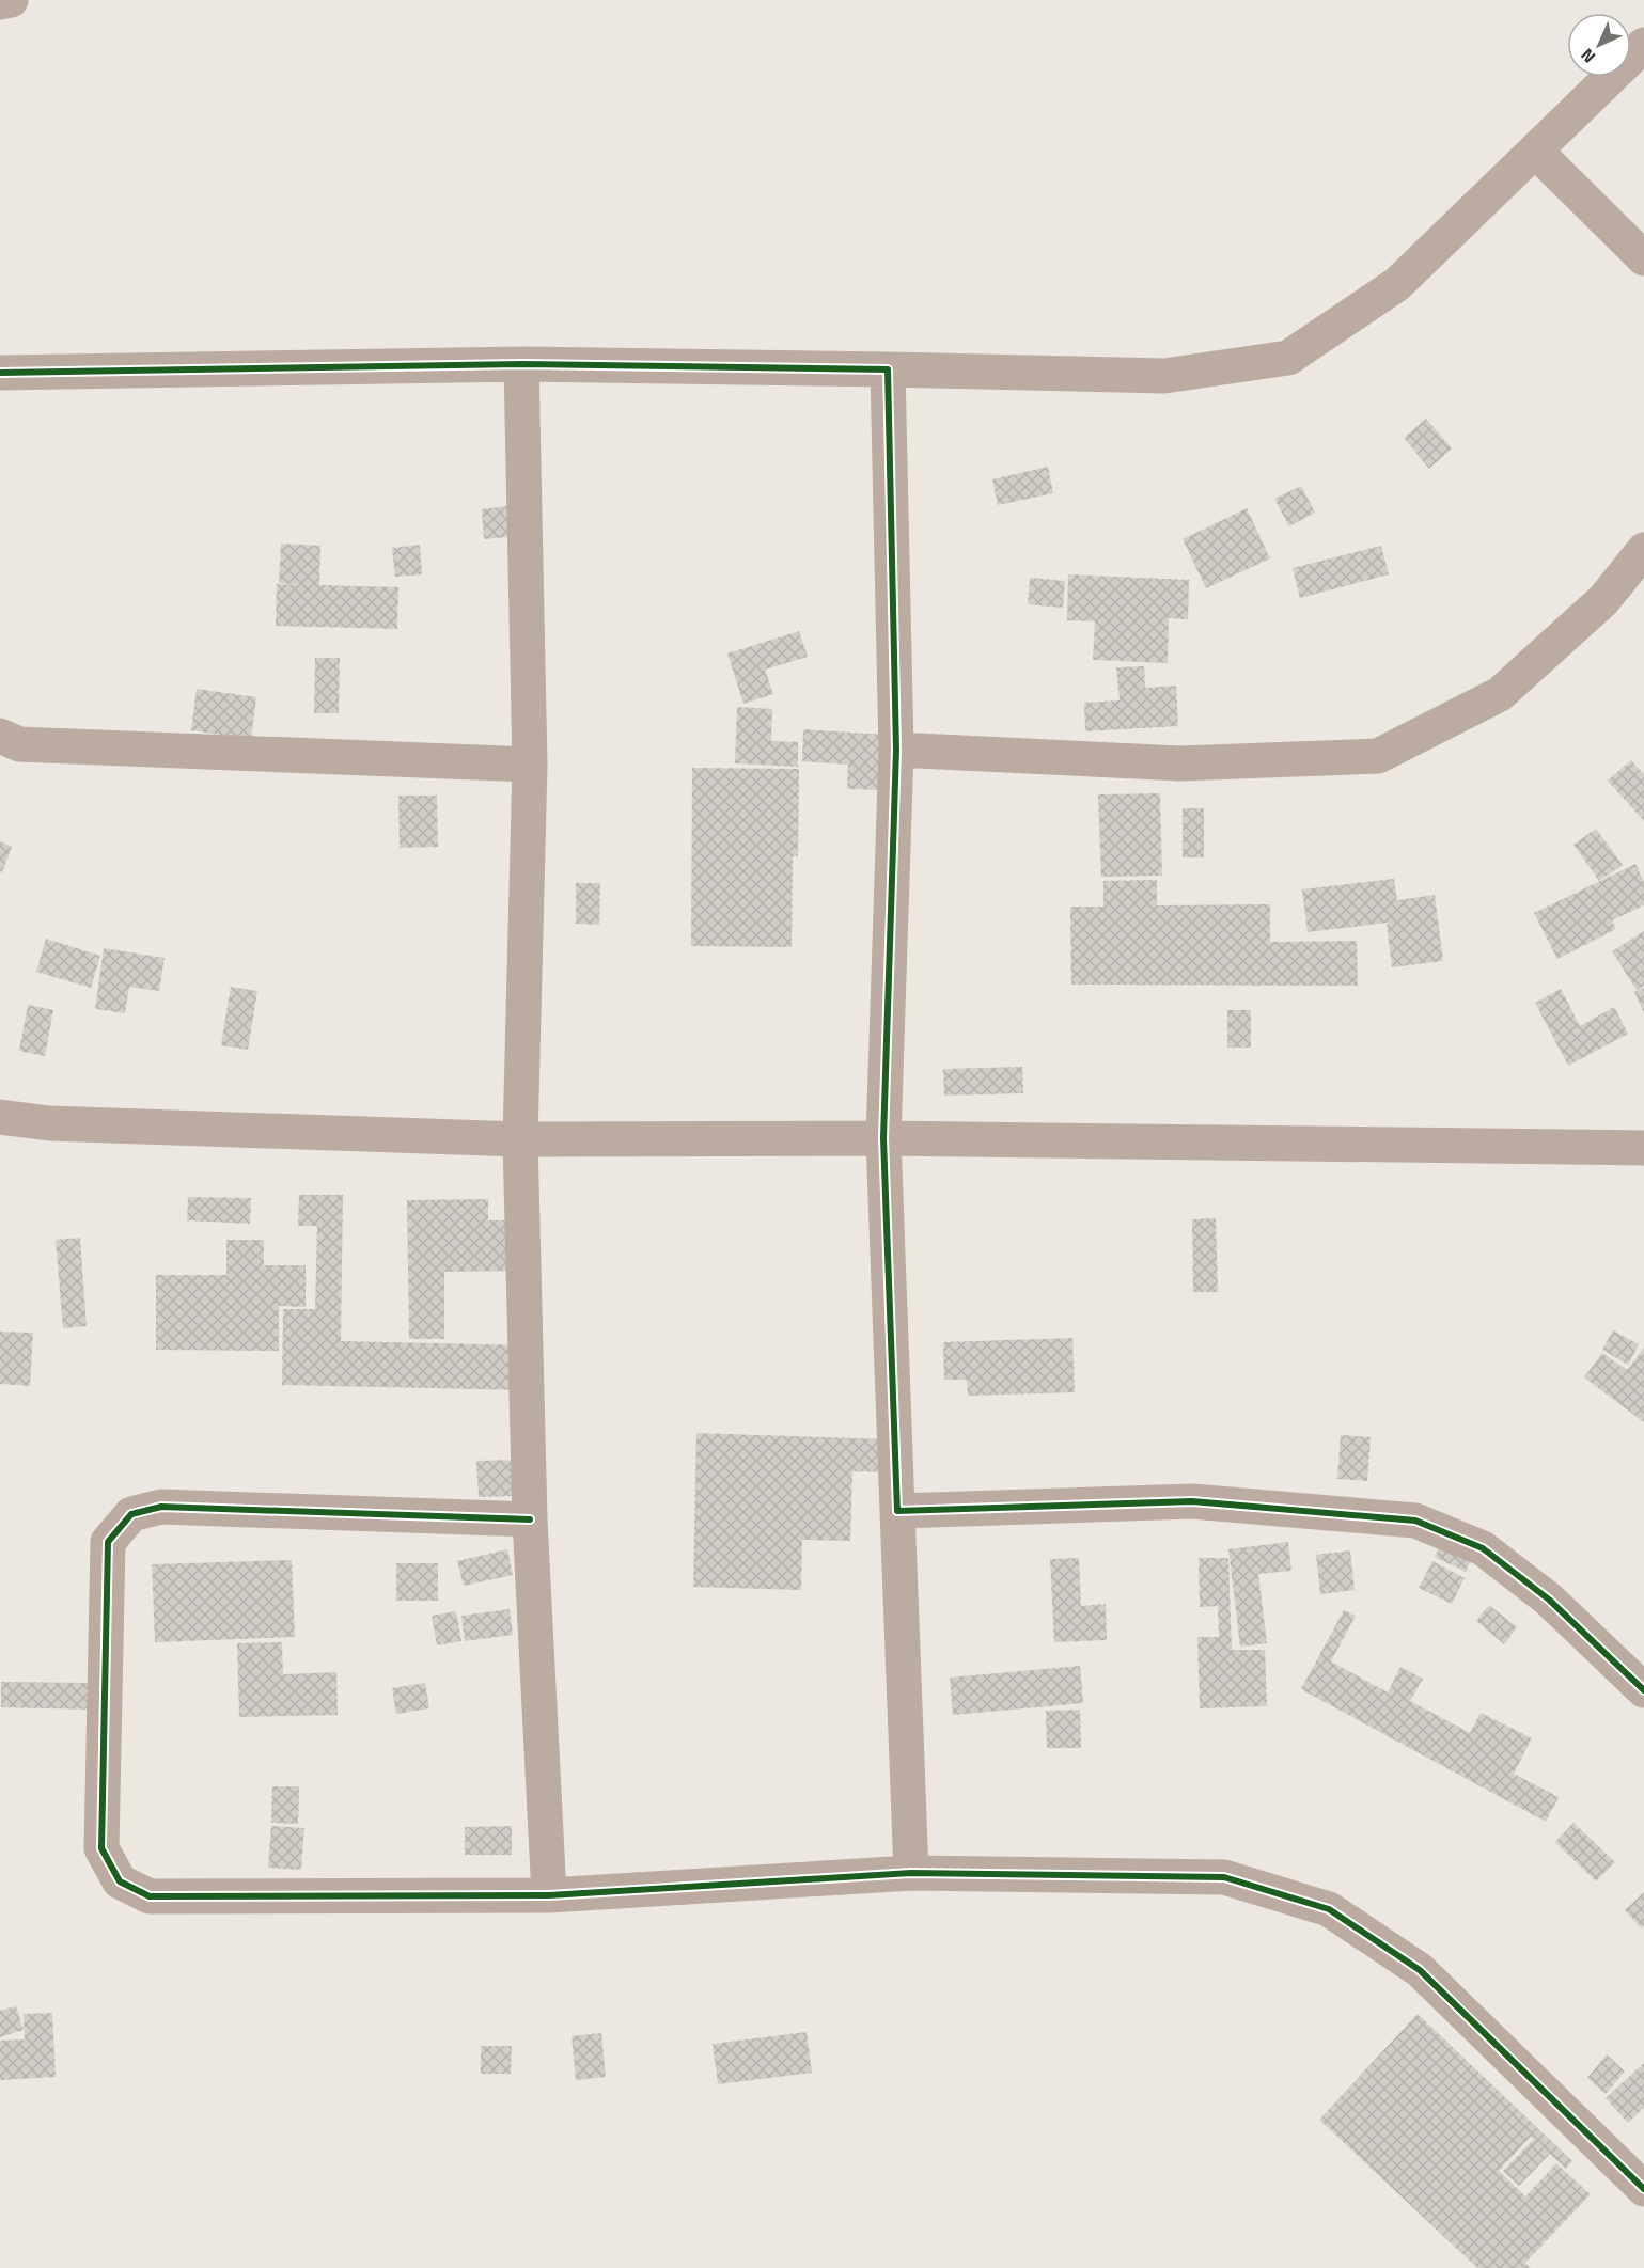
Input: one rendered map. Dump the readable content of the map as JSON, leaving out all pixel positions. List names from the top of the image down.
{
  "north": "bottom left"
}
